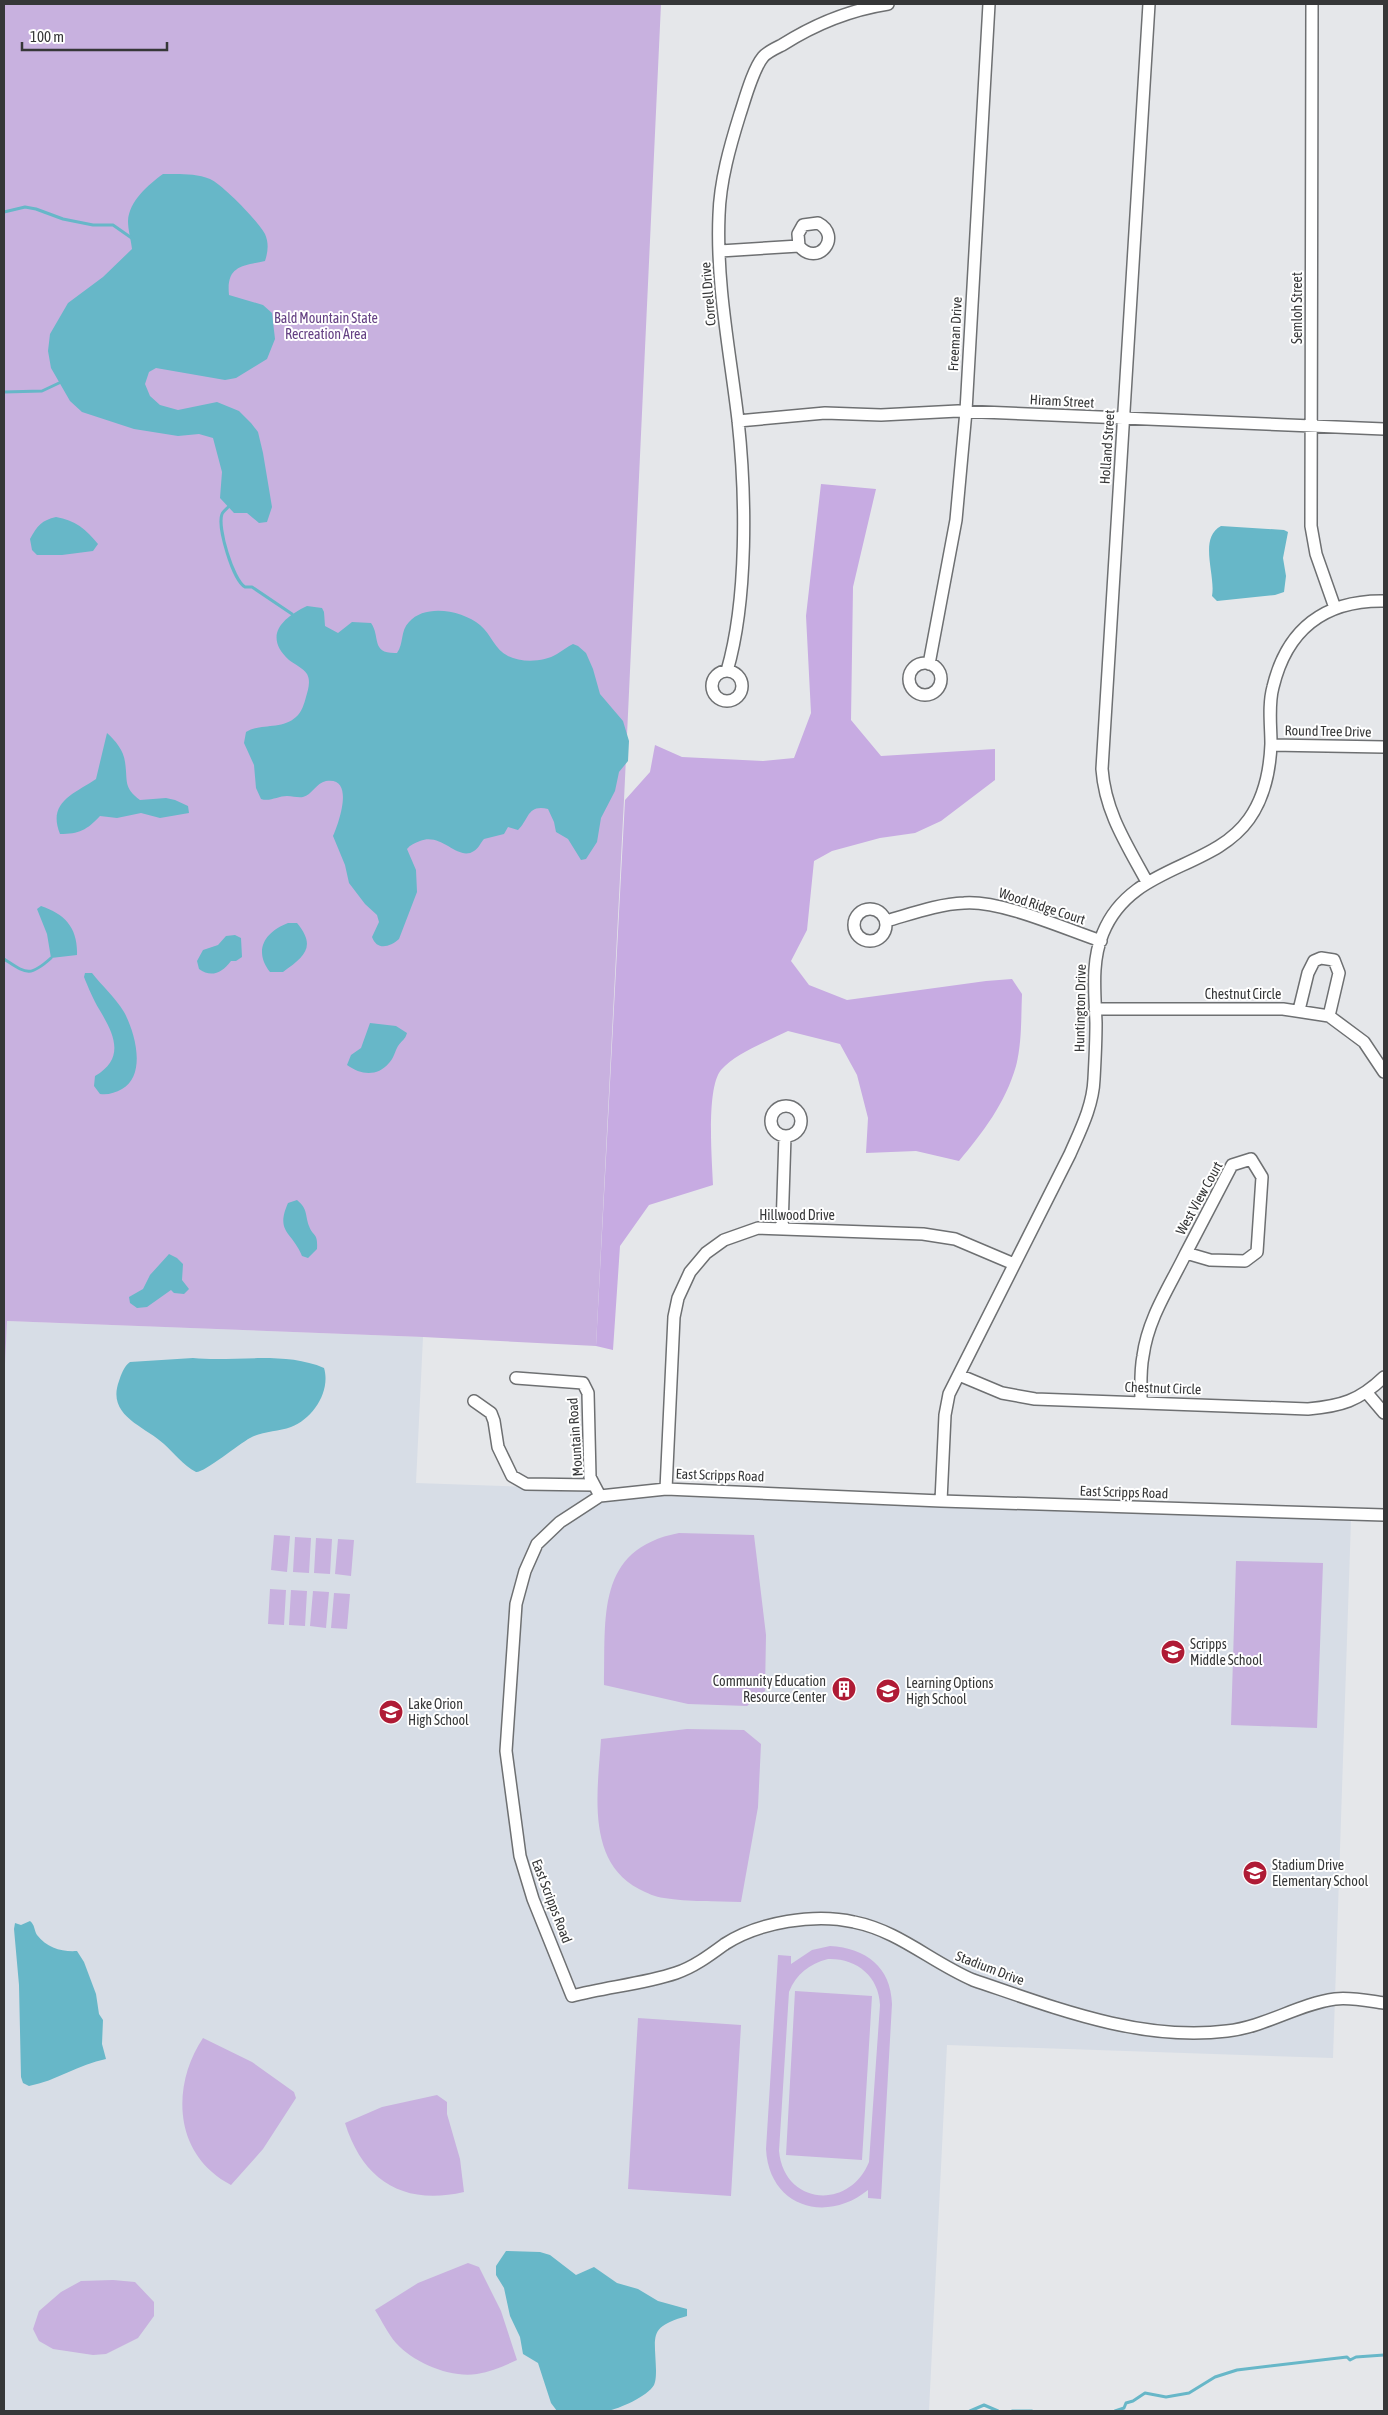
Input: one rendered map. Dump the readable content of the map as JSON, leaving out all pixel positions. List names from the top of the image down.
{
  "streets": {
    "street": [
      "Correll Drive",
      "Semloh Street",
      "Freeman Drive",
      "Hiram Street",
      "Holland Street",
      "Round Tree Drive",
      "Wood Ridge Court",
      "Chestnut Circle",
      "Huntington Drive",
      "West View Court",
      "Hillwood Drive",
      "Mountain Road",
      "East Scripps Road",
      "Stadium Drive"
    ]
  },
  "crossings": [
    ["Correll Drive", "Hiram Street"],
    ["Semloh Street", "Hiram Street"],
    ["Semloh Street", "Huntington Drive"],
    ["Freeman Drive", "Hiram Street"],
    ["Hiram Street", "Holland Street"],
    ["Holland Street", "Huntington Drive"],
    ["Round Tree Drive", "Huntington Drive"],
    ["Wood Ridge Court", "Huntington Drive"],
    ["Chestnut Circle", "Huntington Drive"],
    ["Chestnut Circle", "West View Court"],
    ["Huntington Drive", "Hillwood Drive"],
    ["Huntington Drive", "East Scripps Road"],
    ["Hillwood Drive", "East Scripps Road"],
    ["Mountain Road", "East Scripps Road"],
    ["East Scripps Road", "Stadium Drive"]
  ],
  "parks": ["Bald Mountain State Recreation Area"],
  "places": {
    "school or university": [
      "Scripps Middle School",
      "Learning Options High School",
      "Lake Orion High School",
      "Stadium Drive Elementary School"
    ],
    "building": ["Community Education Resource Center"]
  },
  "scale_bar": "100 m"
}
